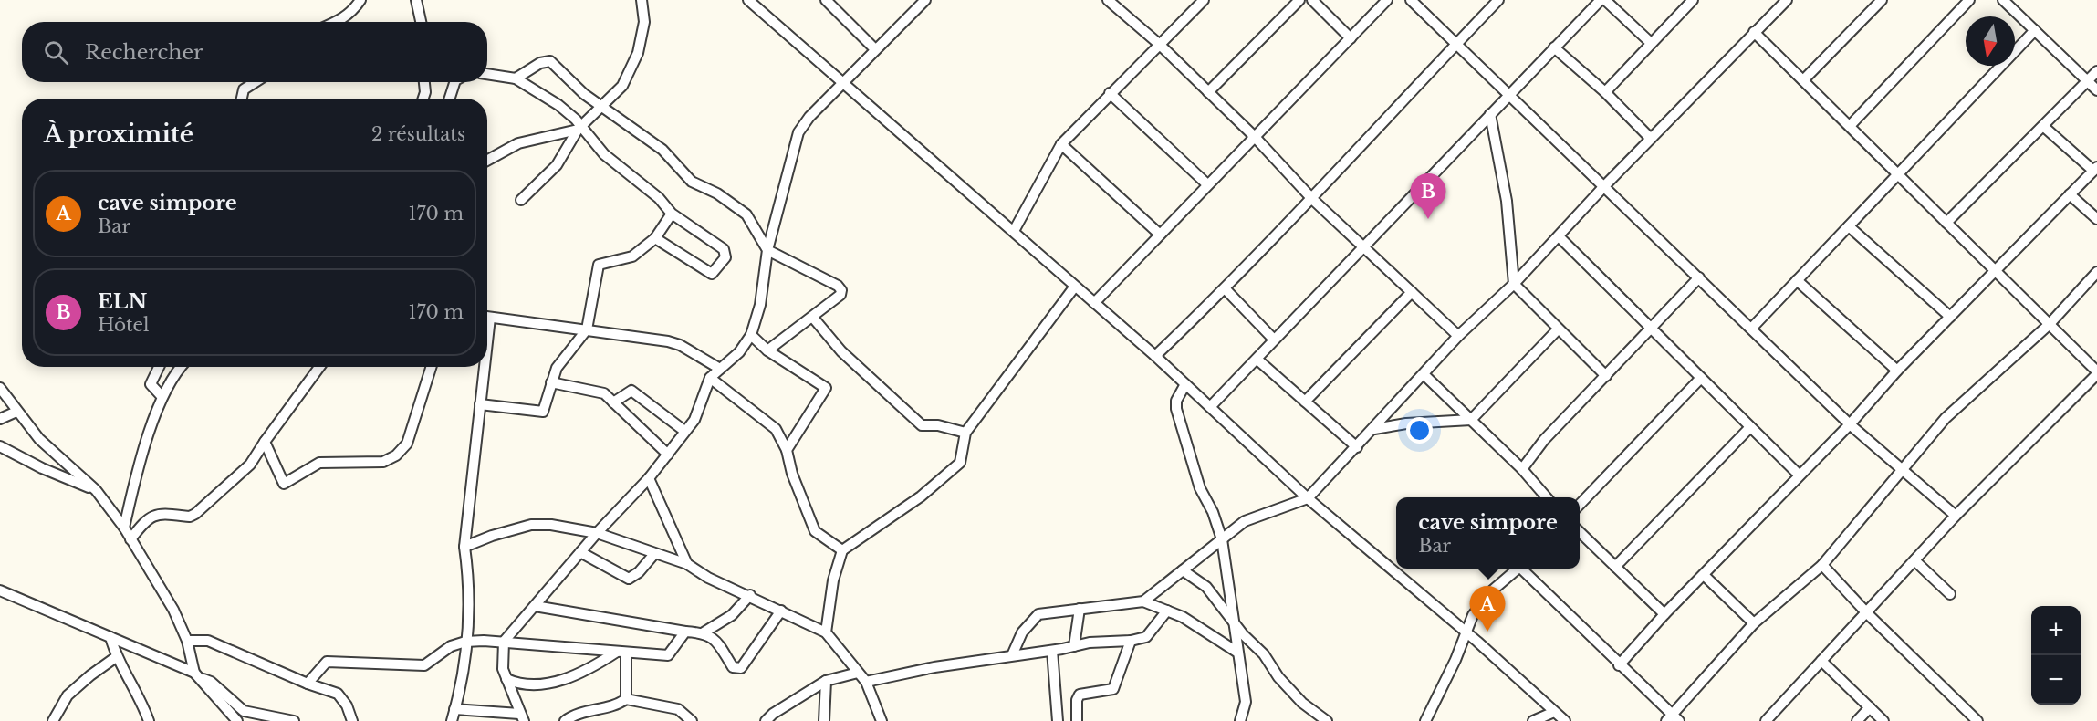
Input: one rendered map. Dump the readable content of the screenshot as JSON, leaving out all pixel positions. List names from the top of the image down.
{
  "north": "bottom",
  "page": {
    "search": "Rechercher",
    "heading": ["À proximité", "2 résultats"],
    "list": [
      {
        "mark": "A",
        "name": "cave simpore",
        "note": "Bar",
        "value": "170 m"
      },
      {
        "mark": "B",
        "name": "ELN",
        "note": "Hôtel",
        "value": "170 m"
      }
    ],
    "pins": ["B", "A"],
    "popup": ["cave simpore", "Bar"],
    "map_buttons": ["+", "−"]
  }
}
